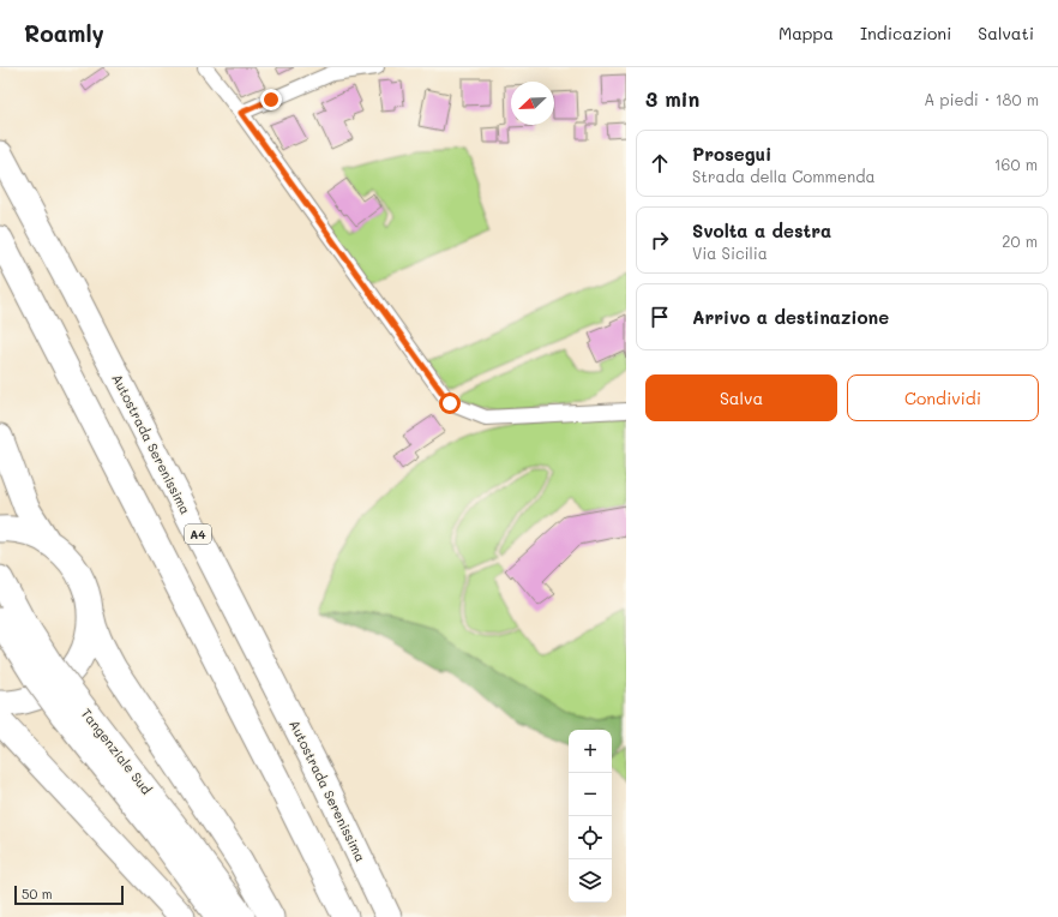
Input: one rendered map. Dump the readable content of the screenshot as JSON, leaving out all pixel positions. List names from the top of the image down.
{
  "streets": {
    "highway": ["Autostrada Serenissima", "A4", "Tangenziale Sud"]
  },
  "scale_bar": "50 m",
  "north": "bottom left",
  "page": {
    "header": "Roamly",
    "nav": ["Mappa", "Indicazioni", "Salvati"],
    "heading": ["3 min", "A piedi · 180 m"],
    "list": [
      ["Prosegui", "Strada della Commenda", "160 m"],
      ["Svolta a destra", "Via Sicilia", "20 m"],
      "Arrivo a destinazione"
    ],
    "buttons": ["Salva", "Condividi"],
    "map_buttons": ["+", "−"],
    "scale": "50 m"
  }
}
